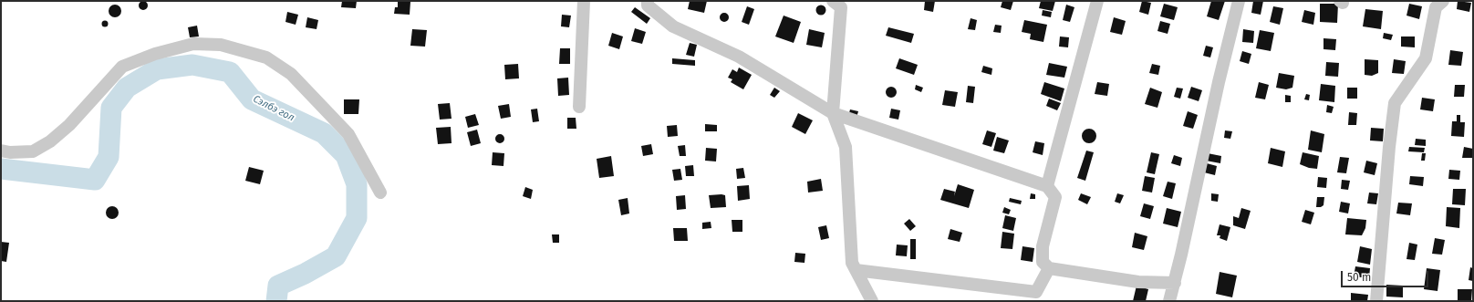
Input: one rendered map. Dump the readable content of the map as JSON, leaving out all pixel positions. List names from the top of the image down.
{
  "water": ["Сэлбэ гол"],
  "scale_bar": "50 m"
}
